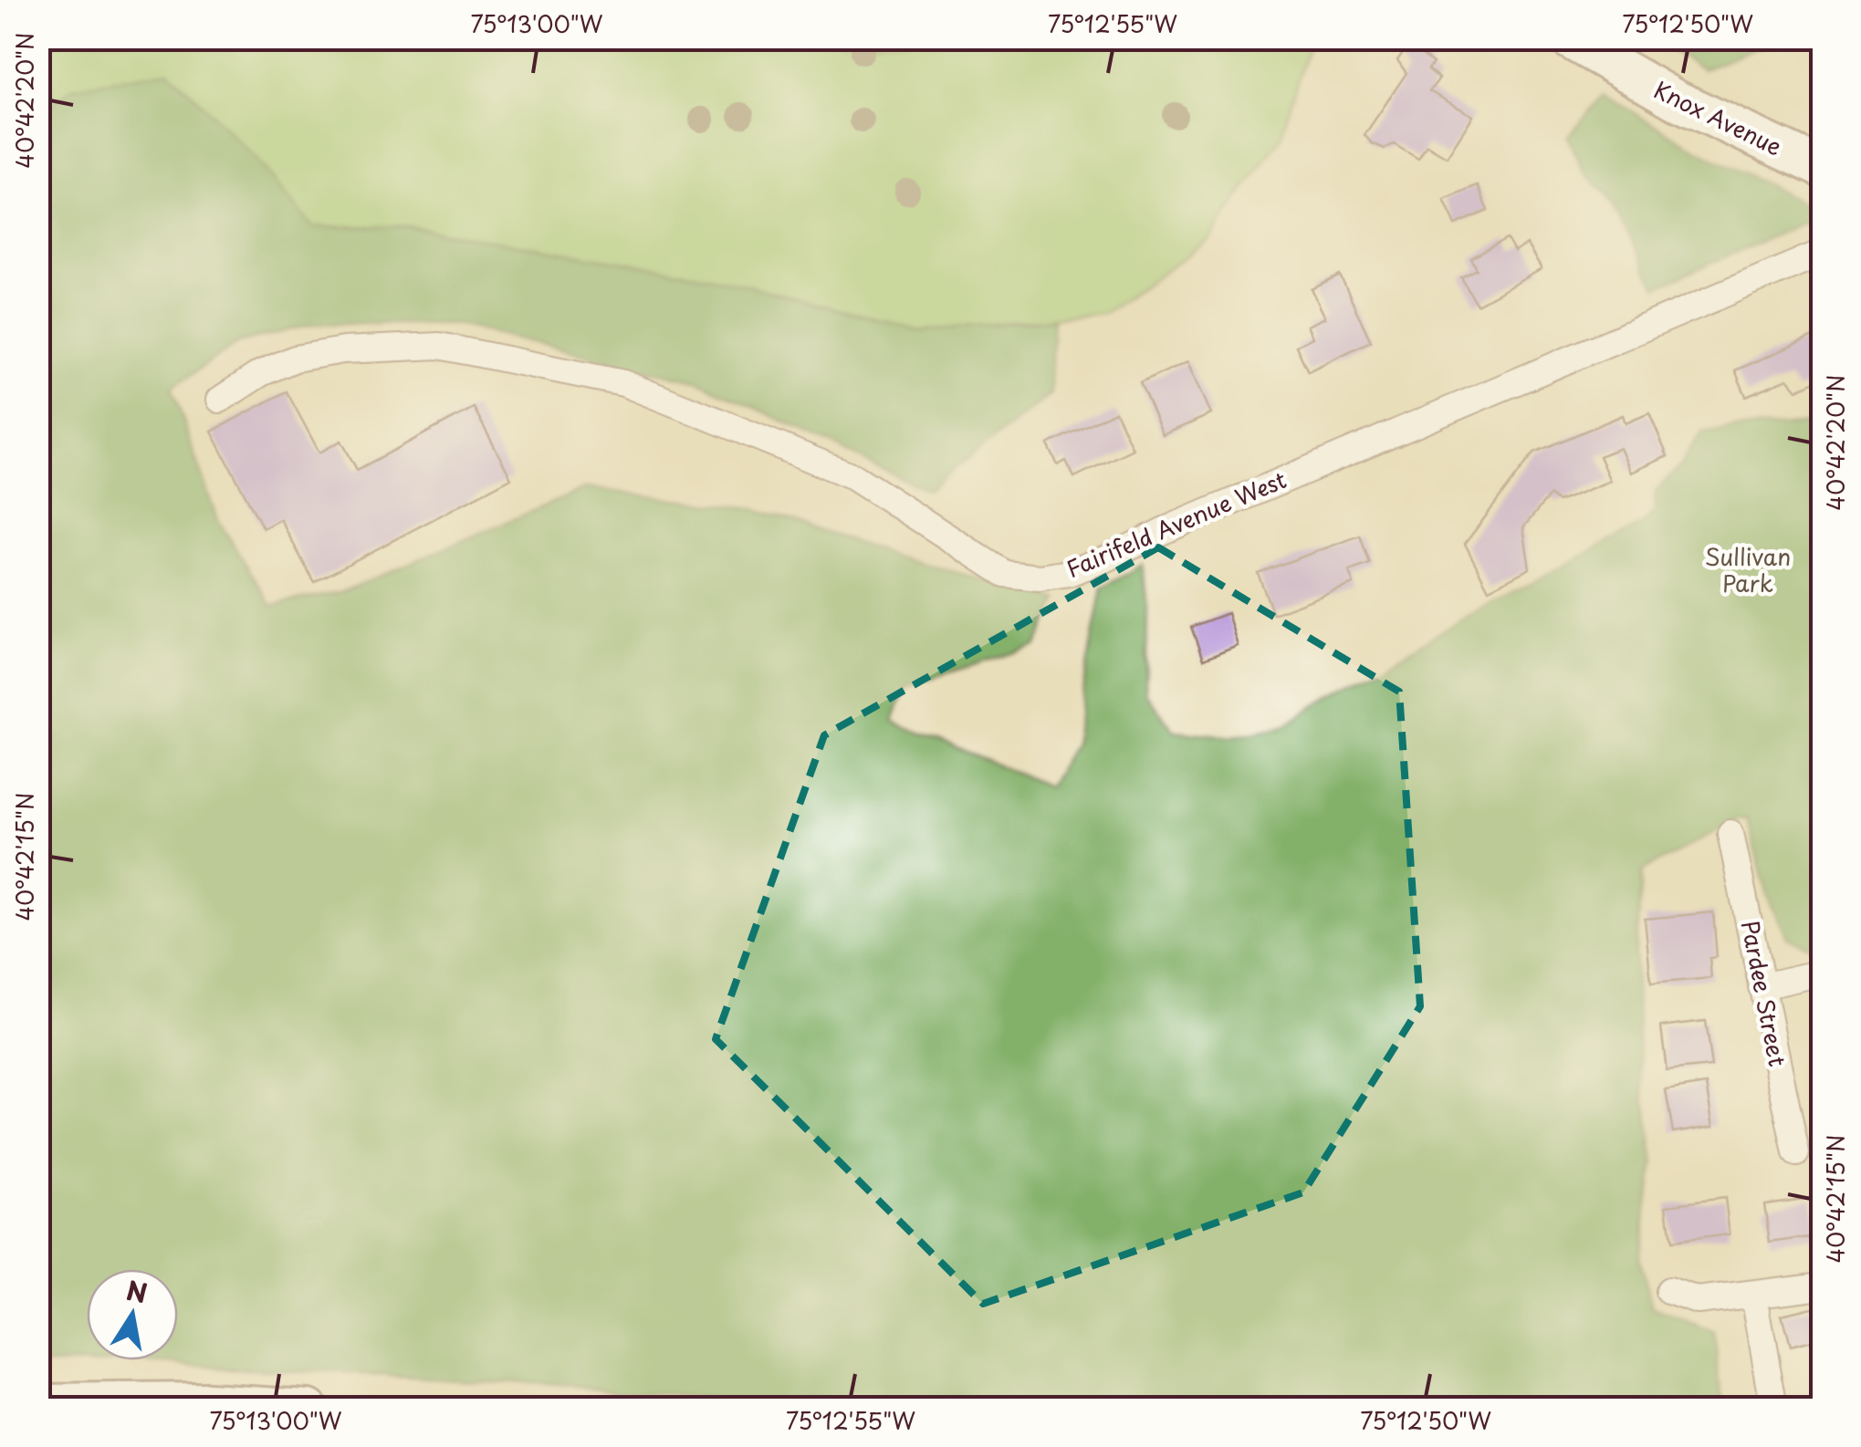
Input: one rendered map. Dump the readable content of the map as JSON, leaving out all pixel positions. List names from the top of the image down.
{
  "streets": {
    "main road": ["Knox Avenue"],
    "street": ["Fairifeld Avenue West", "Pardee Street"]
  },
  "parks": ["Sullivan Park"],
  "north": "top",
  "coordinates": [
    "75°13'00\"W",
    "75°12'55\"W",
    "75°12'50\"W",
    "40°42'20\"N",
    "40°42'15\"N"
  ]
}
